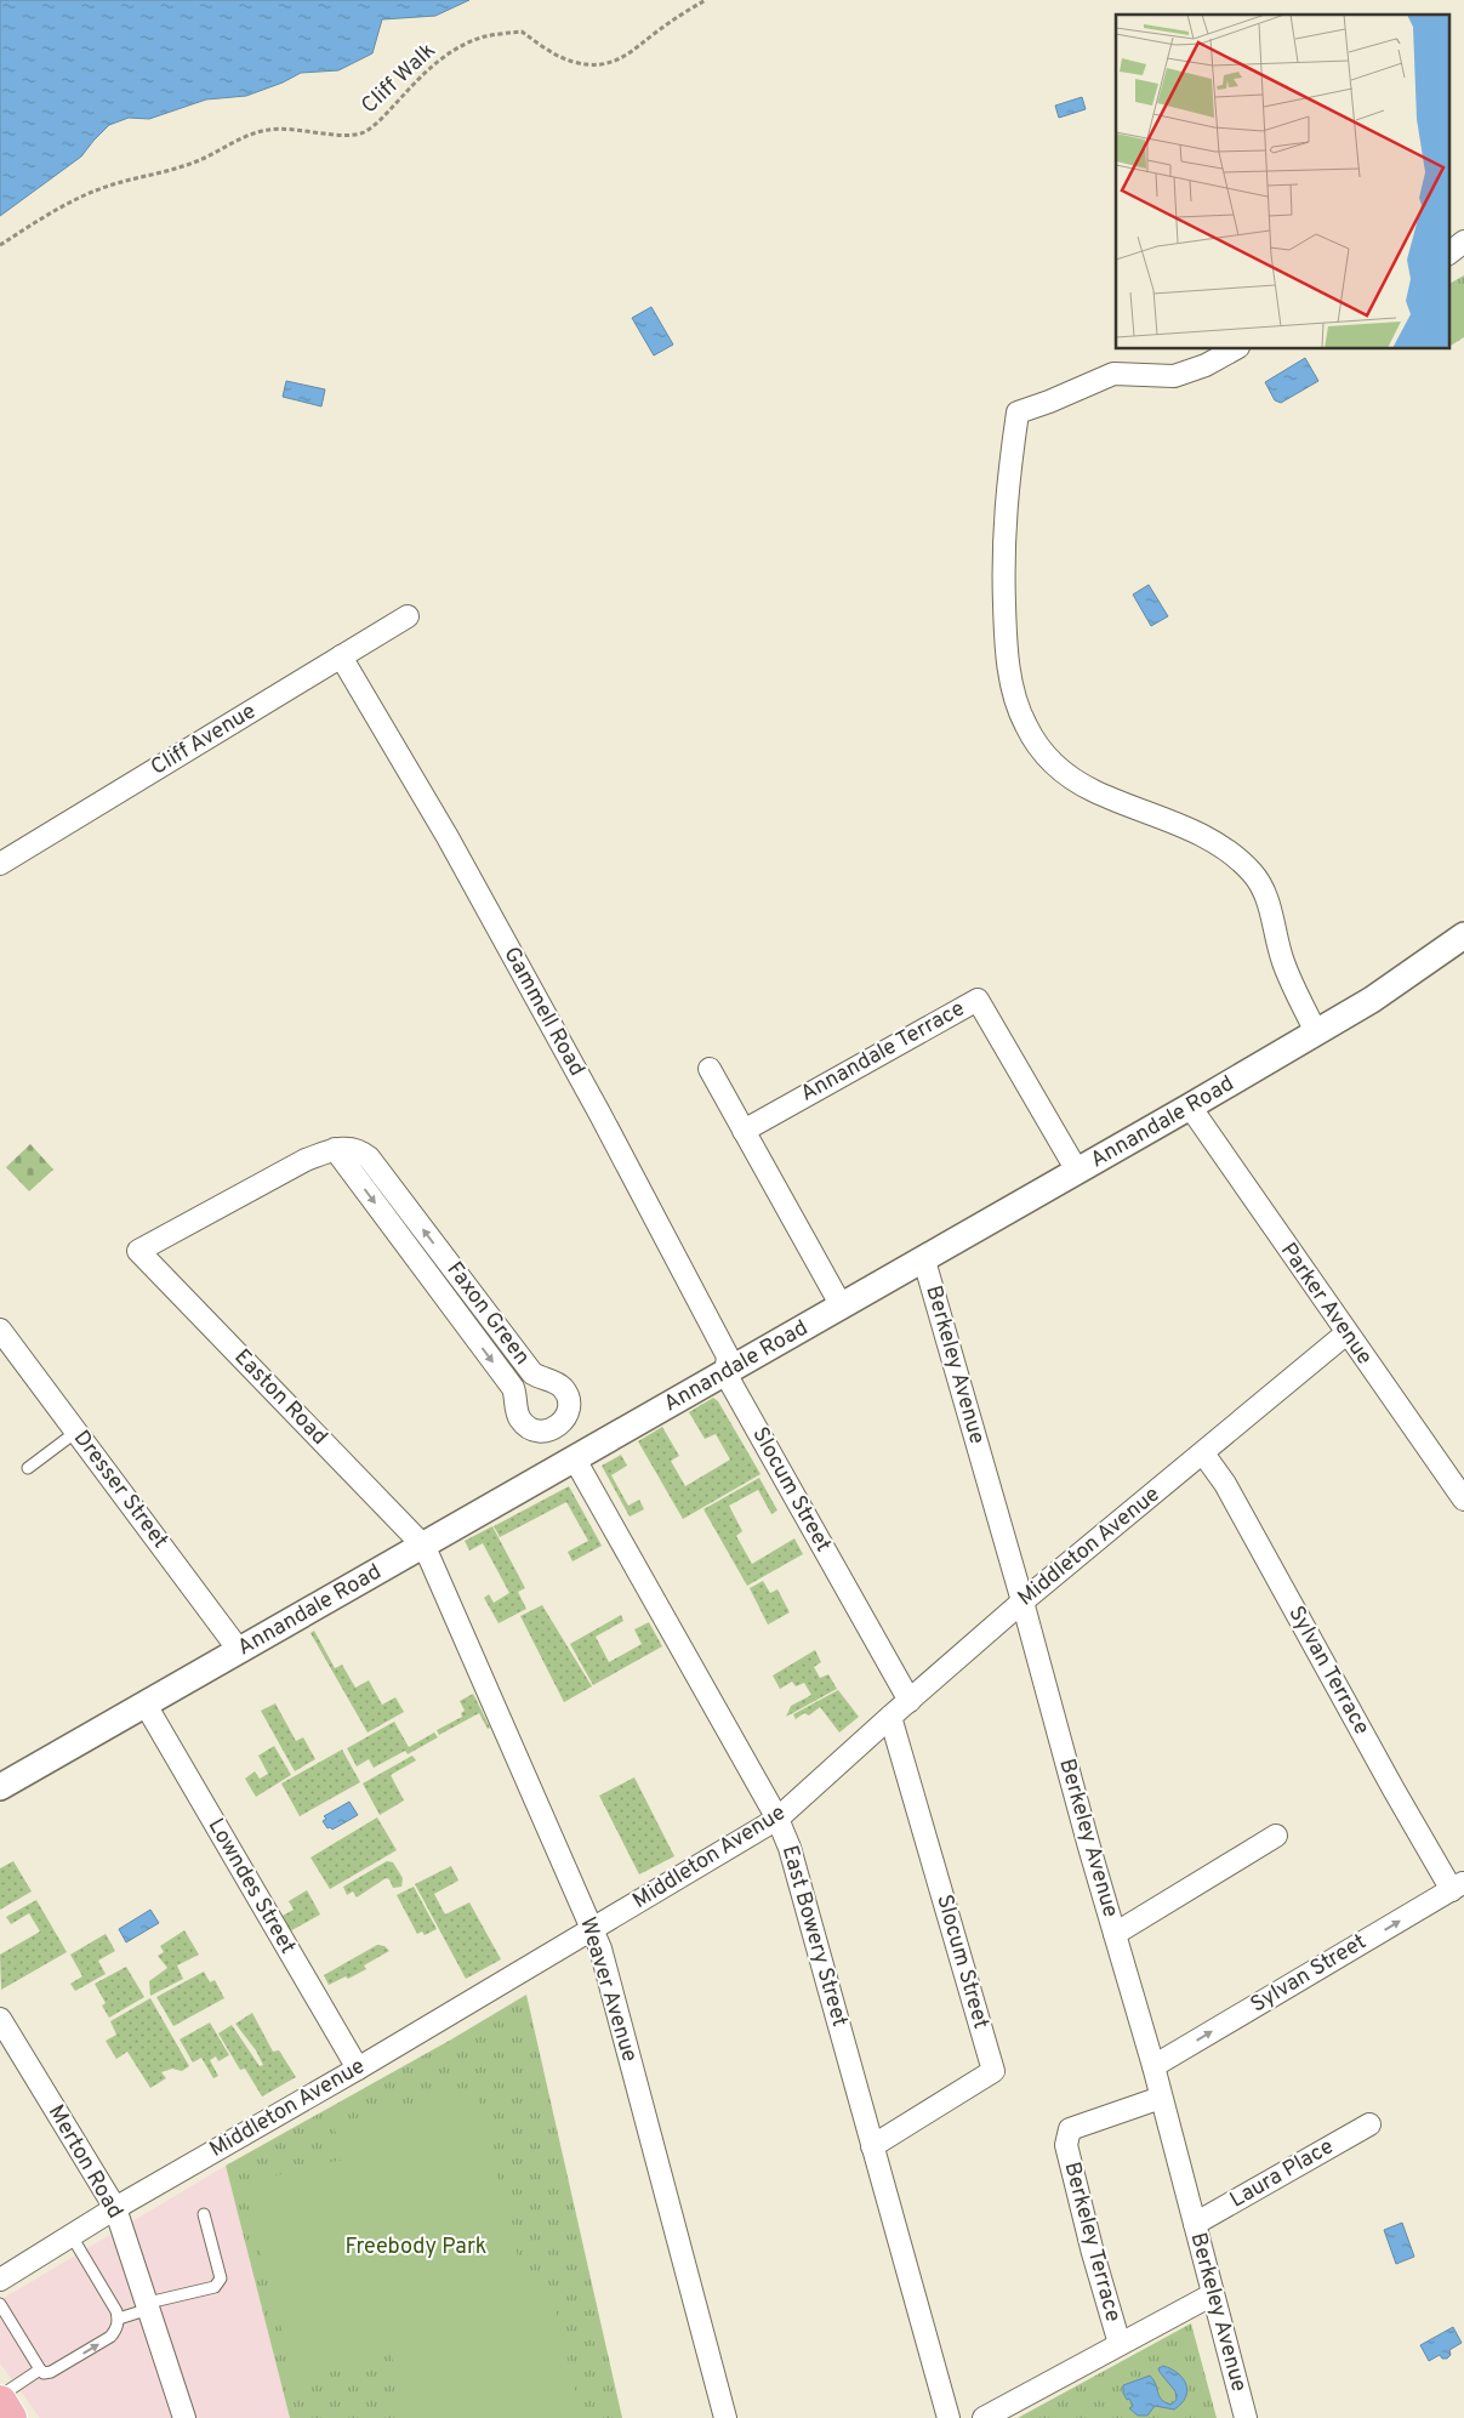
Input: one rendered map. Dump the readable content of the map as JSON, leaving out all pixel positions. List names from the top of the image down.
{
  "streets": {
    "street": [
      "Cliff Avenue",
      "Gammell Road",
      "Annandale Terrace",
      "Annandale Road",
      "Parker Avenue",
      "Faxon Green",
      "Berkeley Avenue",
      "Easton Road",
      "Dresser Street",
      "Slocum Street",
      "Middleton Avenue",
      "Sylvan Terrace",
      "Lowndes Street",
      "East Bowery Street",
      "Sylvan Street",
      "Weaver Avenue",
      "Merton Road",
      "Laura Place",
      "Berkeley Terrace"
    ],
    "path": ["Cliff Walk"]
  },
  "crossings": [
    ["Cliff Avenue", "Gammell Road"],
    ["Gammell Road", "Annandale Road"],
    ["Gammell Road", "Slocum Street"],
    ["Annandale Terrace", "Annandale Road"],
    ["Annandale Road", "Parker Avenue"],
    ["Annandale Road", "Berkeley Avenue"],
    ["Annandale Road", "Easton Road"],
    ["Annandale Road", "Dresser Street"],
    ["Annandale Road", "Slocum Street"],
    ["Annandale Road", "Lowndes Street"],
    ["Annandale Road", "East Bowery Street"],
    ["Annandale Road", "Weaver Avenue"],
    ["Parker Avenue", "Middleton Avenue"],
    ["Faxon Green", "Easton Road"],
    ["Berkeley Avenue", "Middleton Avenue"],
    ["Berkeley Avenue", "Sylvan Street"],
    ["Berkeley Avenue", "Laura Place"],
    ["Berkeley Avenue", "Berkeley Terrace"],
    ["Easton Road", "Weaver Avenue"],
    ["Slocum Street", "Middleton Avenue"],
    ["Slocum Street", "East Bowery Street"],
    ["Middleton Avenue", "Sylvan Terrace"],
    ["Middleton Avenue", "Lowndes Street"],
    ["Middleton Avenue", "East Bowery Street"],
    ["Middleton Avenue", "Weaver Avenue"],
    ["Middleton Avenue", "Merton Road"],
    ["Sylvan Terrace", "Sylvan Street"]
  ],
  "parks": ["Freebody Park"]
}
